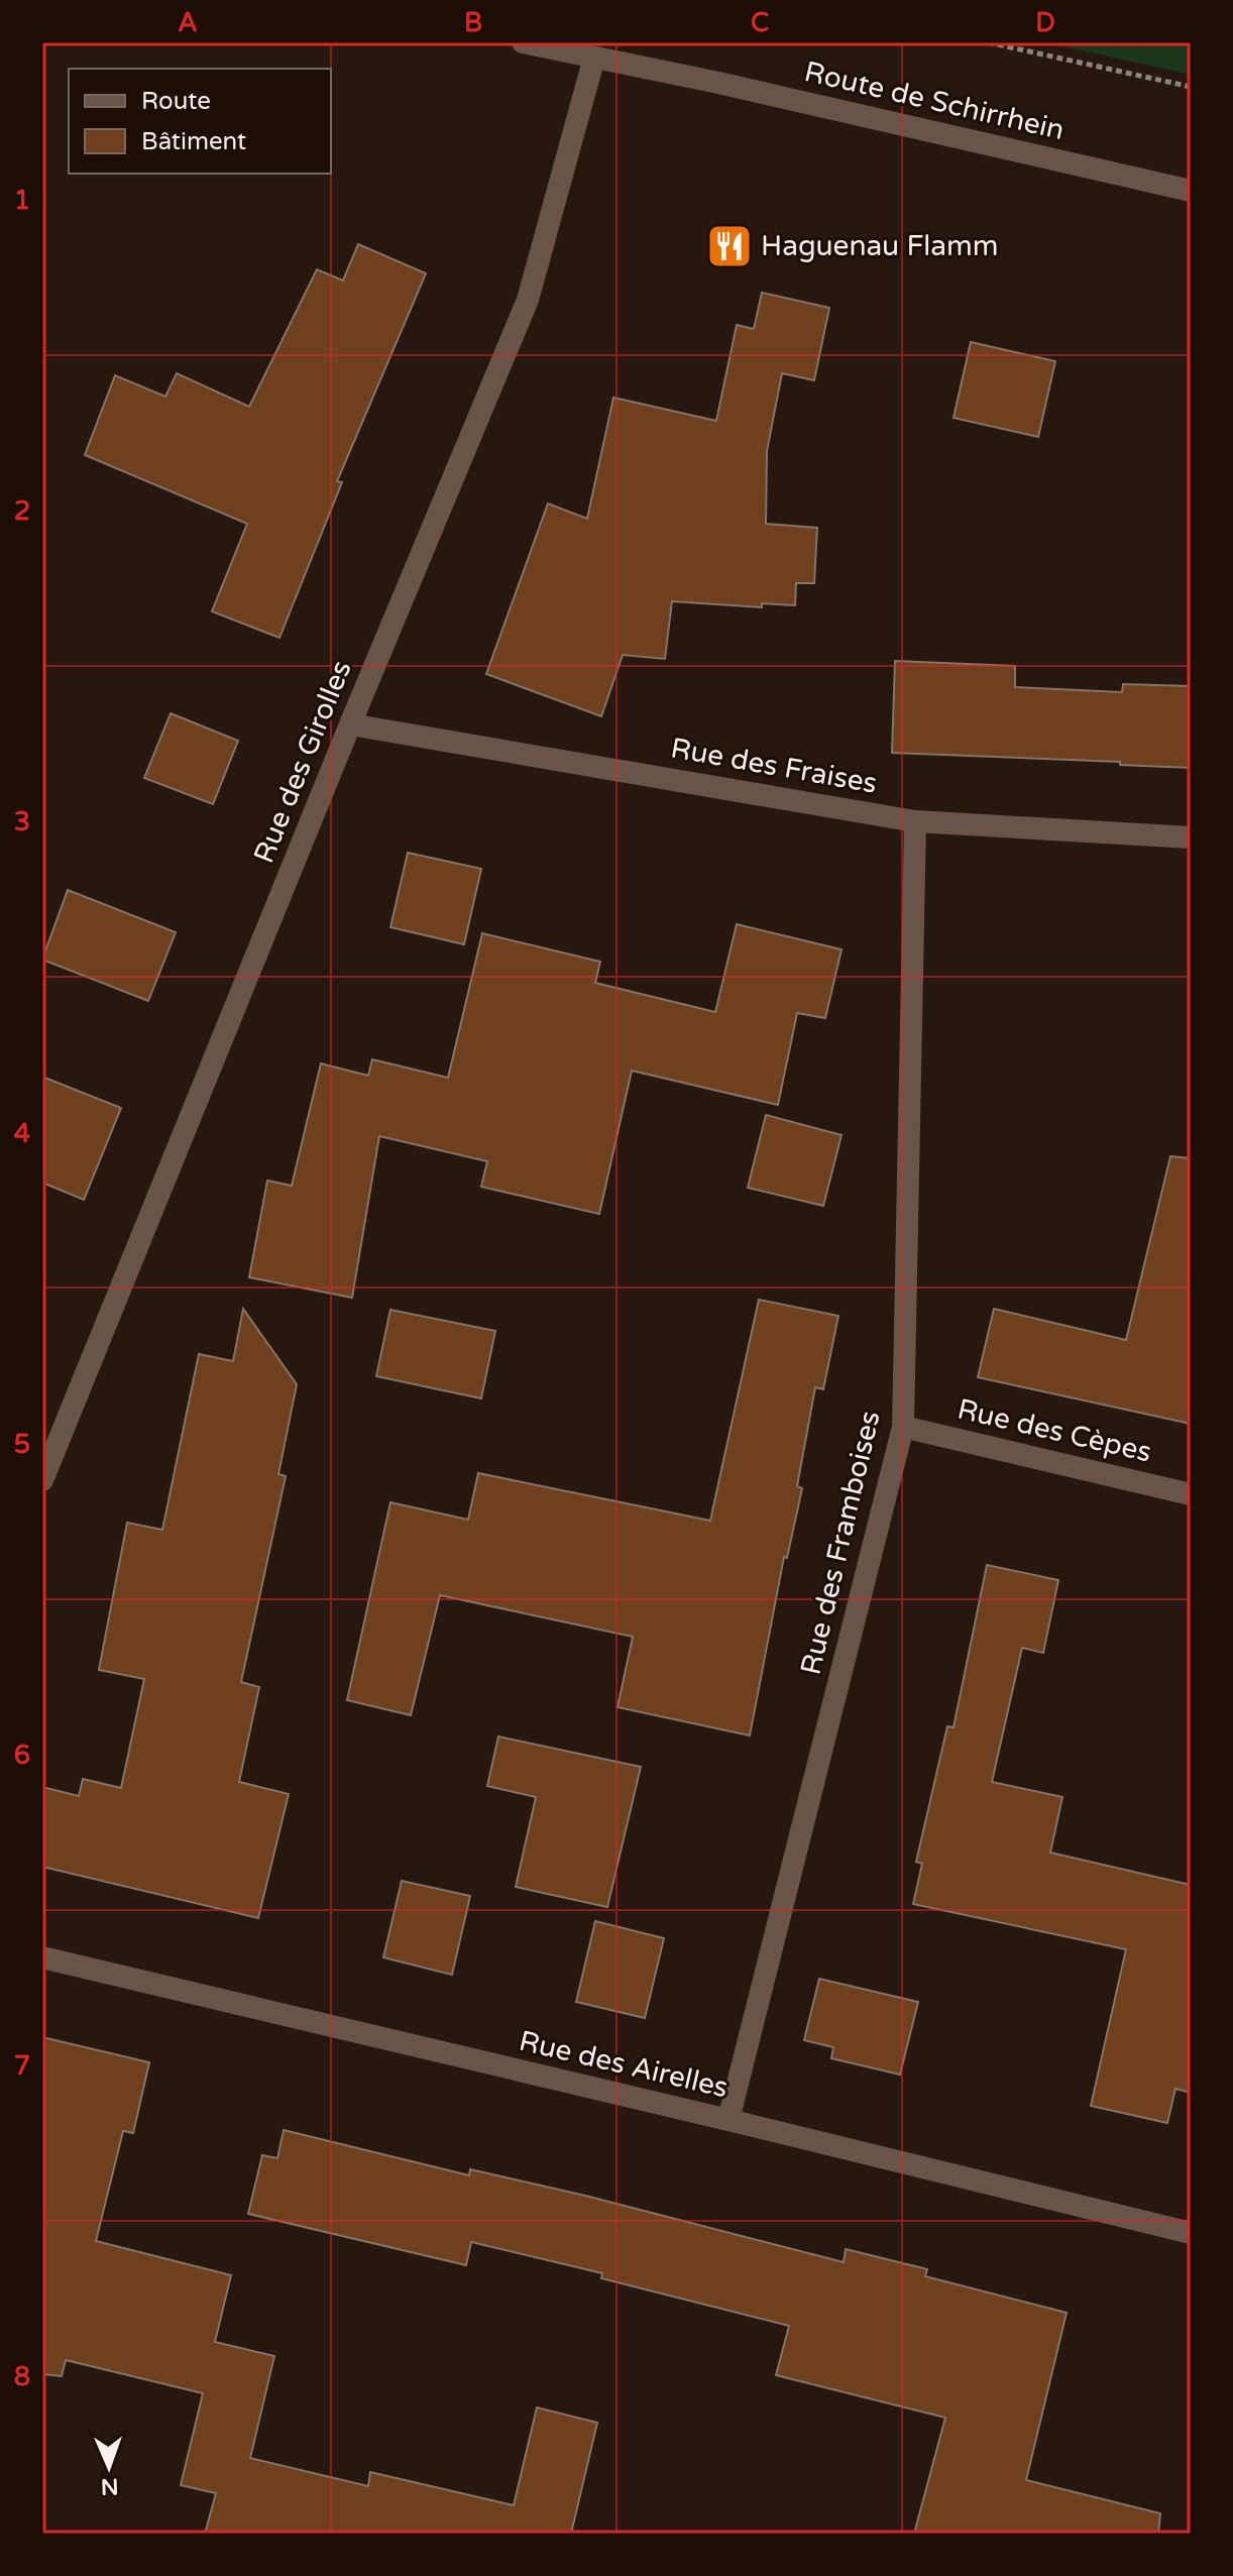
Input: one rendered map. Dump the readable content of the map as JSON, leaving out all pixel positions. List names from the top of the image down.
{
  "streets": {
    "street": [
      "Route de Schirrhein",
      "Rue des Girolles",
      "Rue des Fraises",
      "Rue des Cèpes",
      "Rue des Framboises",
      "Rue des Airelles"
    ]
  },
  "crossings": [
    ["Route de Schirrhein", "Rue des Girolles"],
    ["Rue des Girolles", "Rue des Fraises"],
    ["Rue des Fraises", "Rue des Framboises"],
    ["Rue des Cèpes", "Rue des Framboises"],
    ["Rue des Framboises", "Rue des Airelles"]
  ],
  "places": {
    "restaurant": ["Haguenau Flamm"]
  },
  "legend": ["Route", "Bâtiment"],
  "north": "bottom",
  "grid": {
    "columns": [
      "A",
      "B",
      "C",
      "D"
    ],
    "rows": [
      "1",
      "2",
      "3",
      "4",
      "5",
      "6",
      "7",
      "8"
    ]
  }
}
